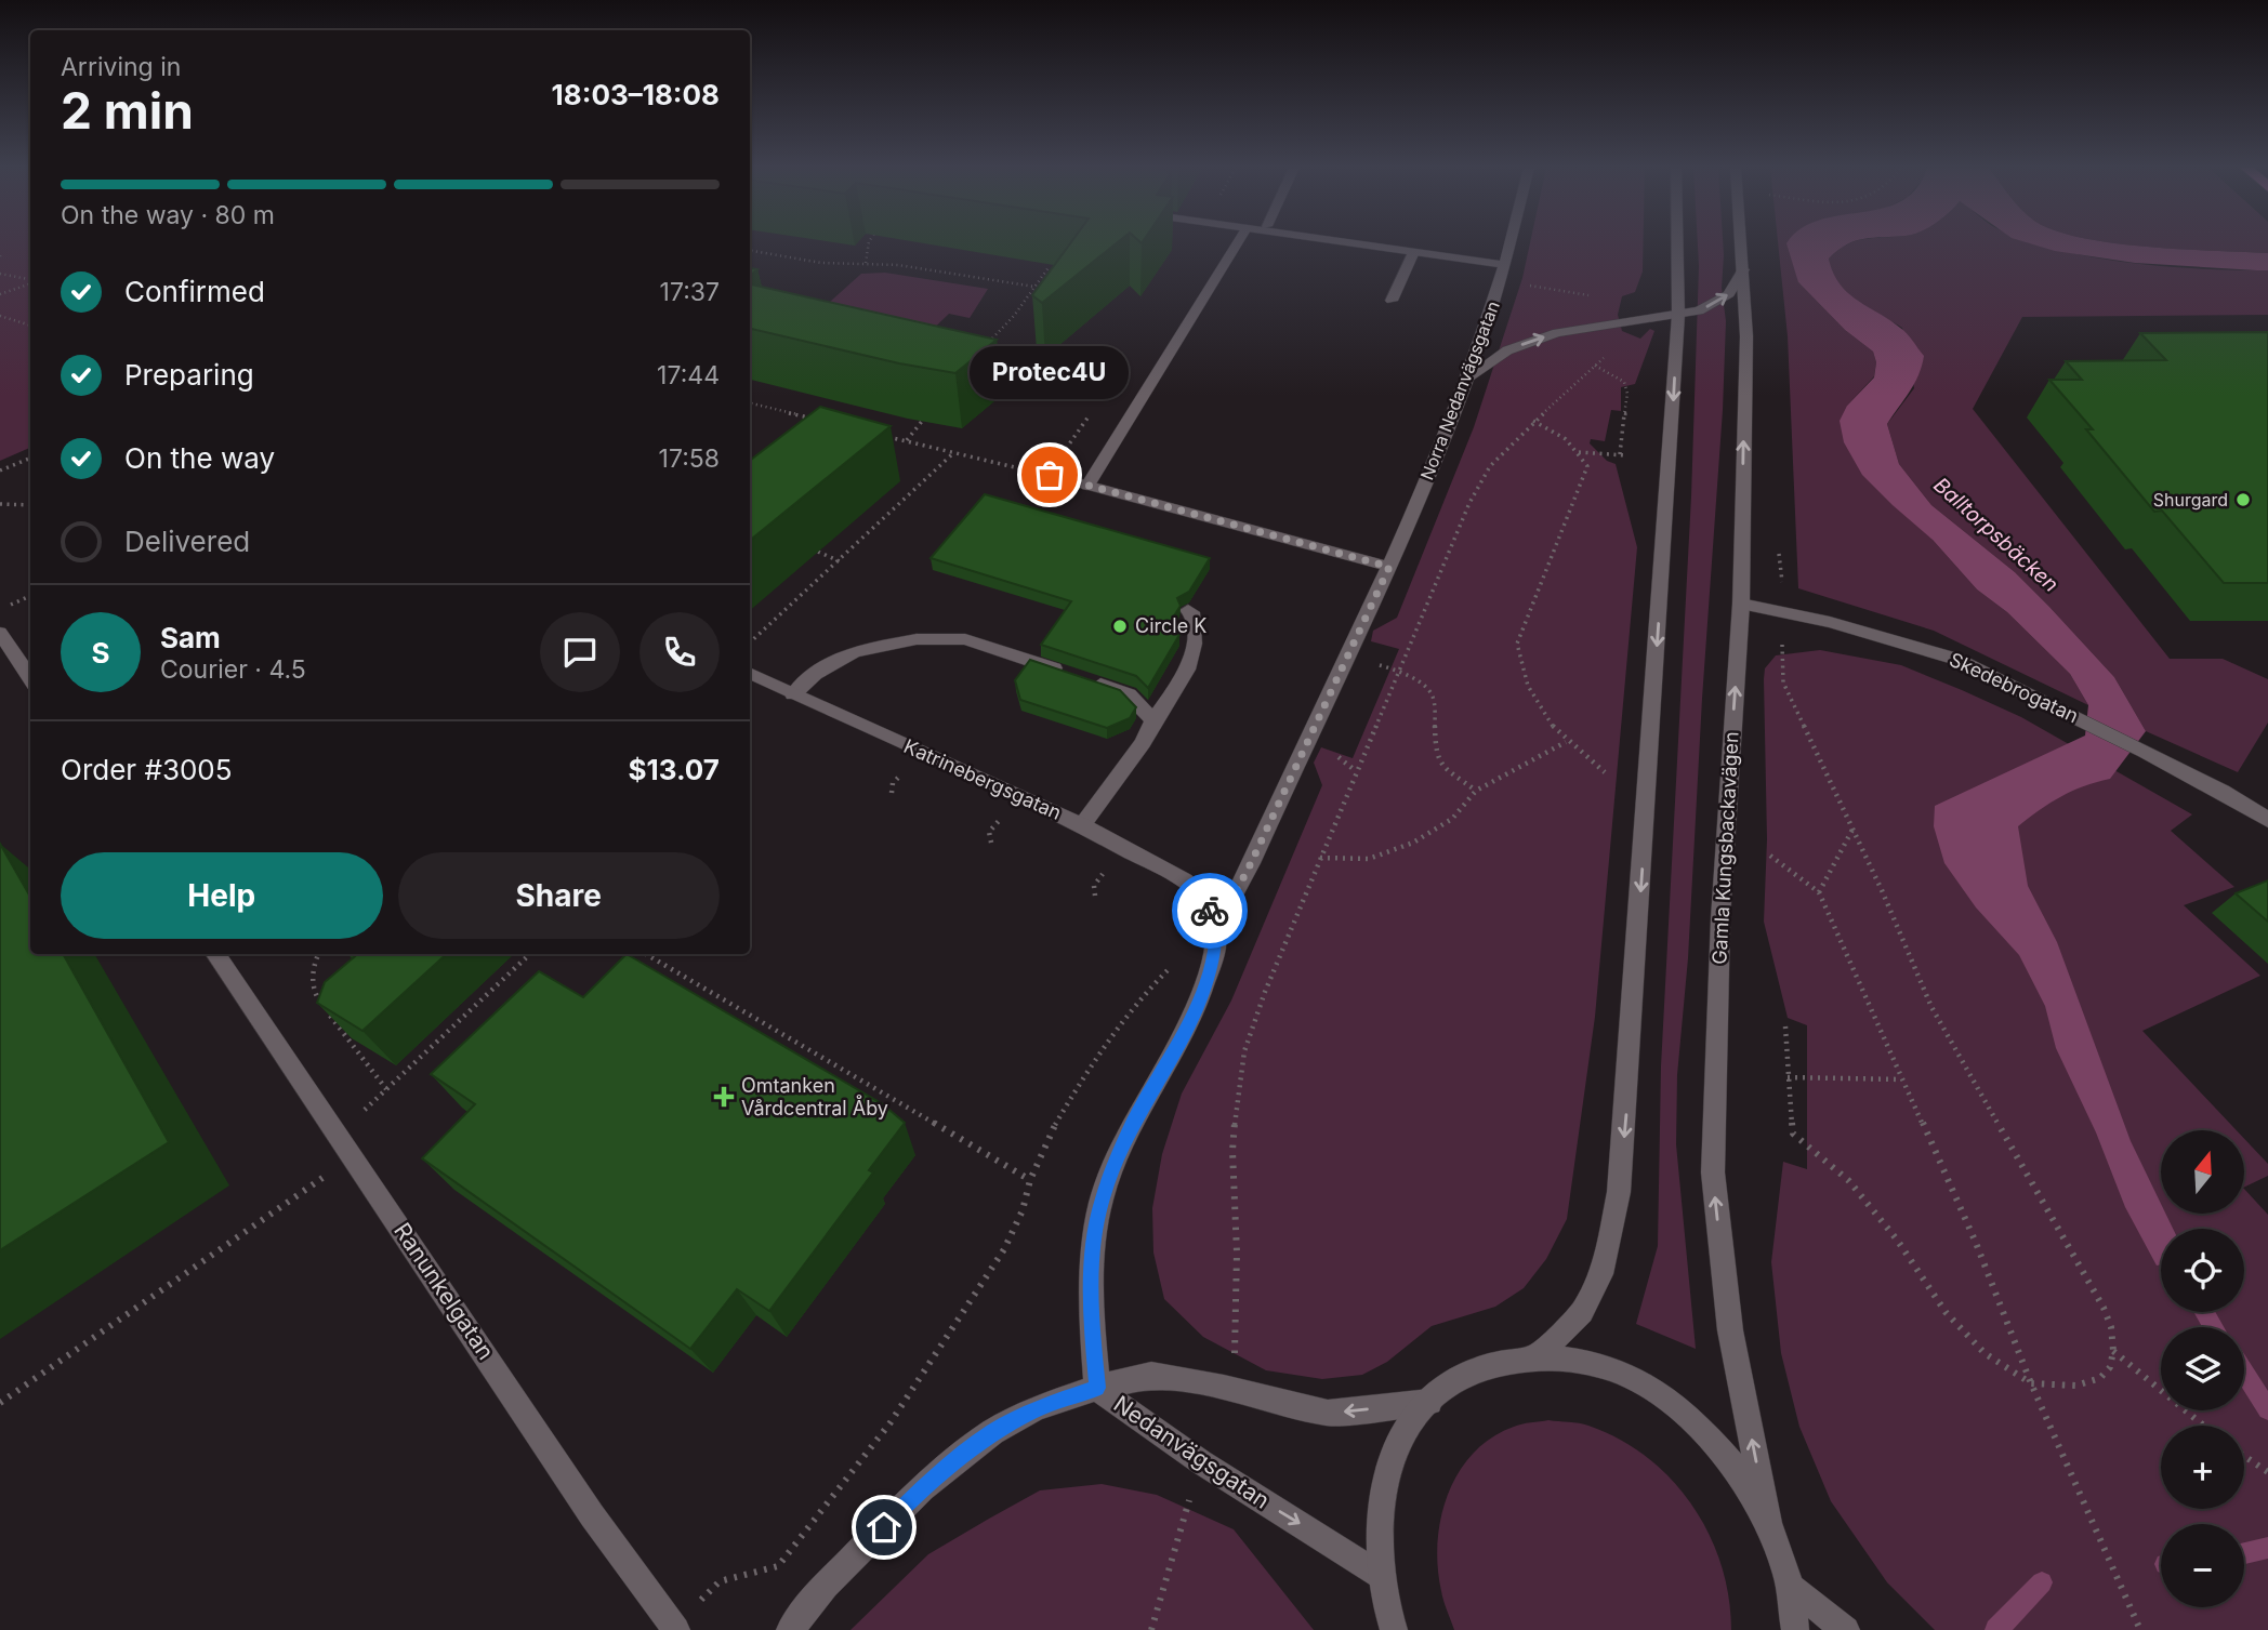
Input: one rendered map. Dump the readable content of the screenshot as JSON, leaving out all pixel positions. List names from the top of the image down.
{
  "streets": {
    "street": [
      "Norra Nedanvägsgatan",
      "Skedebrogatan",
      "Katrinebergsgatan",
      "Gamla Kungsbackavägen",
      "Ranunkelgatan",
      "Nedanvägsgatan"
    ]
  },
  "crossings": [
    ["Norra Nedanvägsgatan", "Katrinebergsgatan"],
    ["Skedebrogatan", "Gamla Kungsbackavägen"]
  ],
  "water": ["Balltorpsbäcken"],
  "places": {
    "other": ["Protec4U", "Shurgard", "Circle K"],
    "health": ["Omtanken Vårdcentral Åby"]
  },
  "north": "top",
  "page": {
    "heading": ["2 min", "Arriving in", "18:03–18:08"],
    "panel": [
      "Sam",
      "Courier · 4.5",
      "Order #3005",
      "$13.07"
    ],
    "bar": "On the way · 80 m",
    "list": [
      ["Confirmed", "17:37"],
      ["Preparing", "17:44"],
      ["On the way", "17:58"],
      "Delivered"
    ],
    "bubble": "Protec4U",
    "round": "S",
    "buttons": ["Help", "Share"],
    "map_buttons": ["+", "−"]
  }
}
